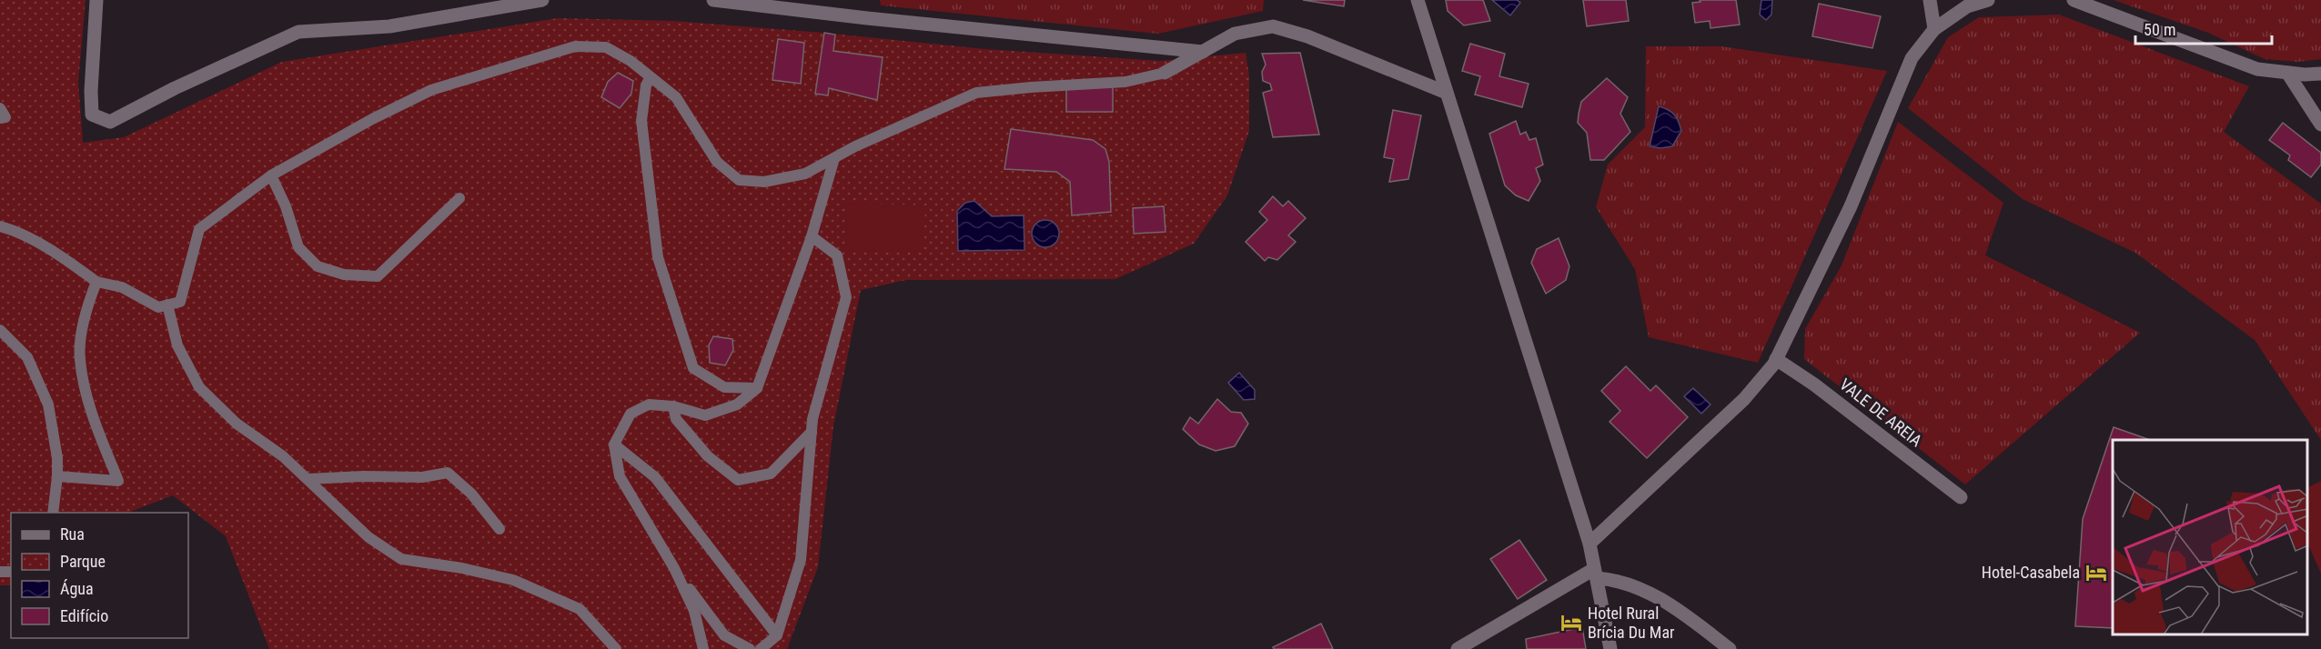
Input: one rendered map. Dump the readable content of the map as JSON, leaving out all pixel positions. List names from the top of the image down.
{
  "streets": {
    "street": ["VALE DE AREIA"]
  },
  "places": {
    "hotel": ["Hotel-Casabela", "Hotel Rural Brícia Du Mar"]
  },
  "legend": [
    "Rua",
    "Parque",
    "Água",
    "Edifício"
  ],
  "scale_bar": "50 m"
}
